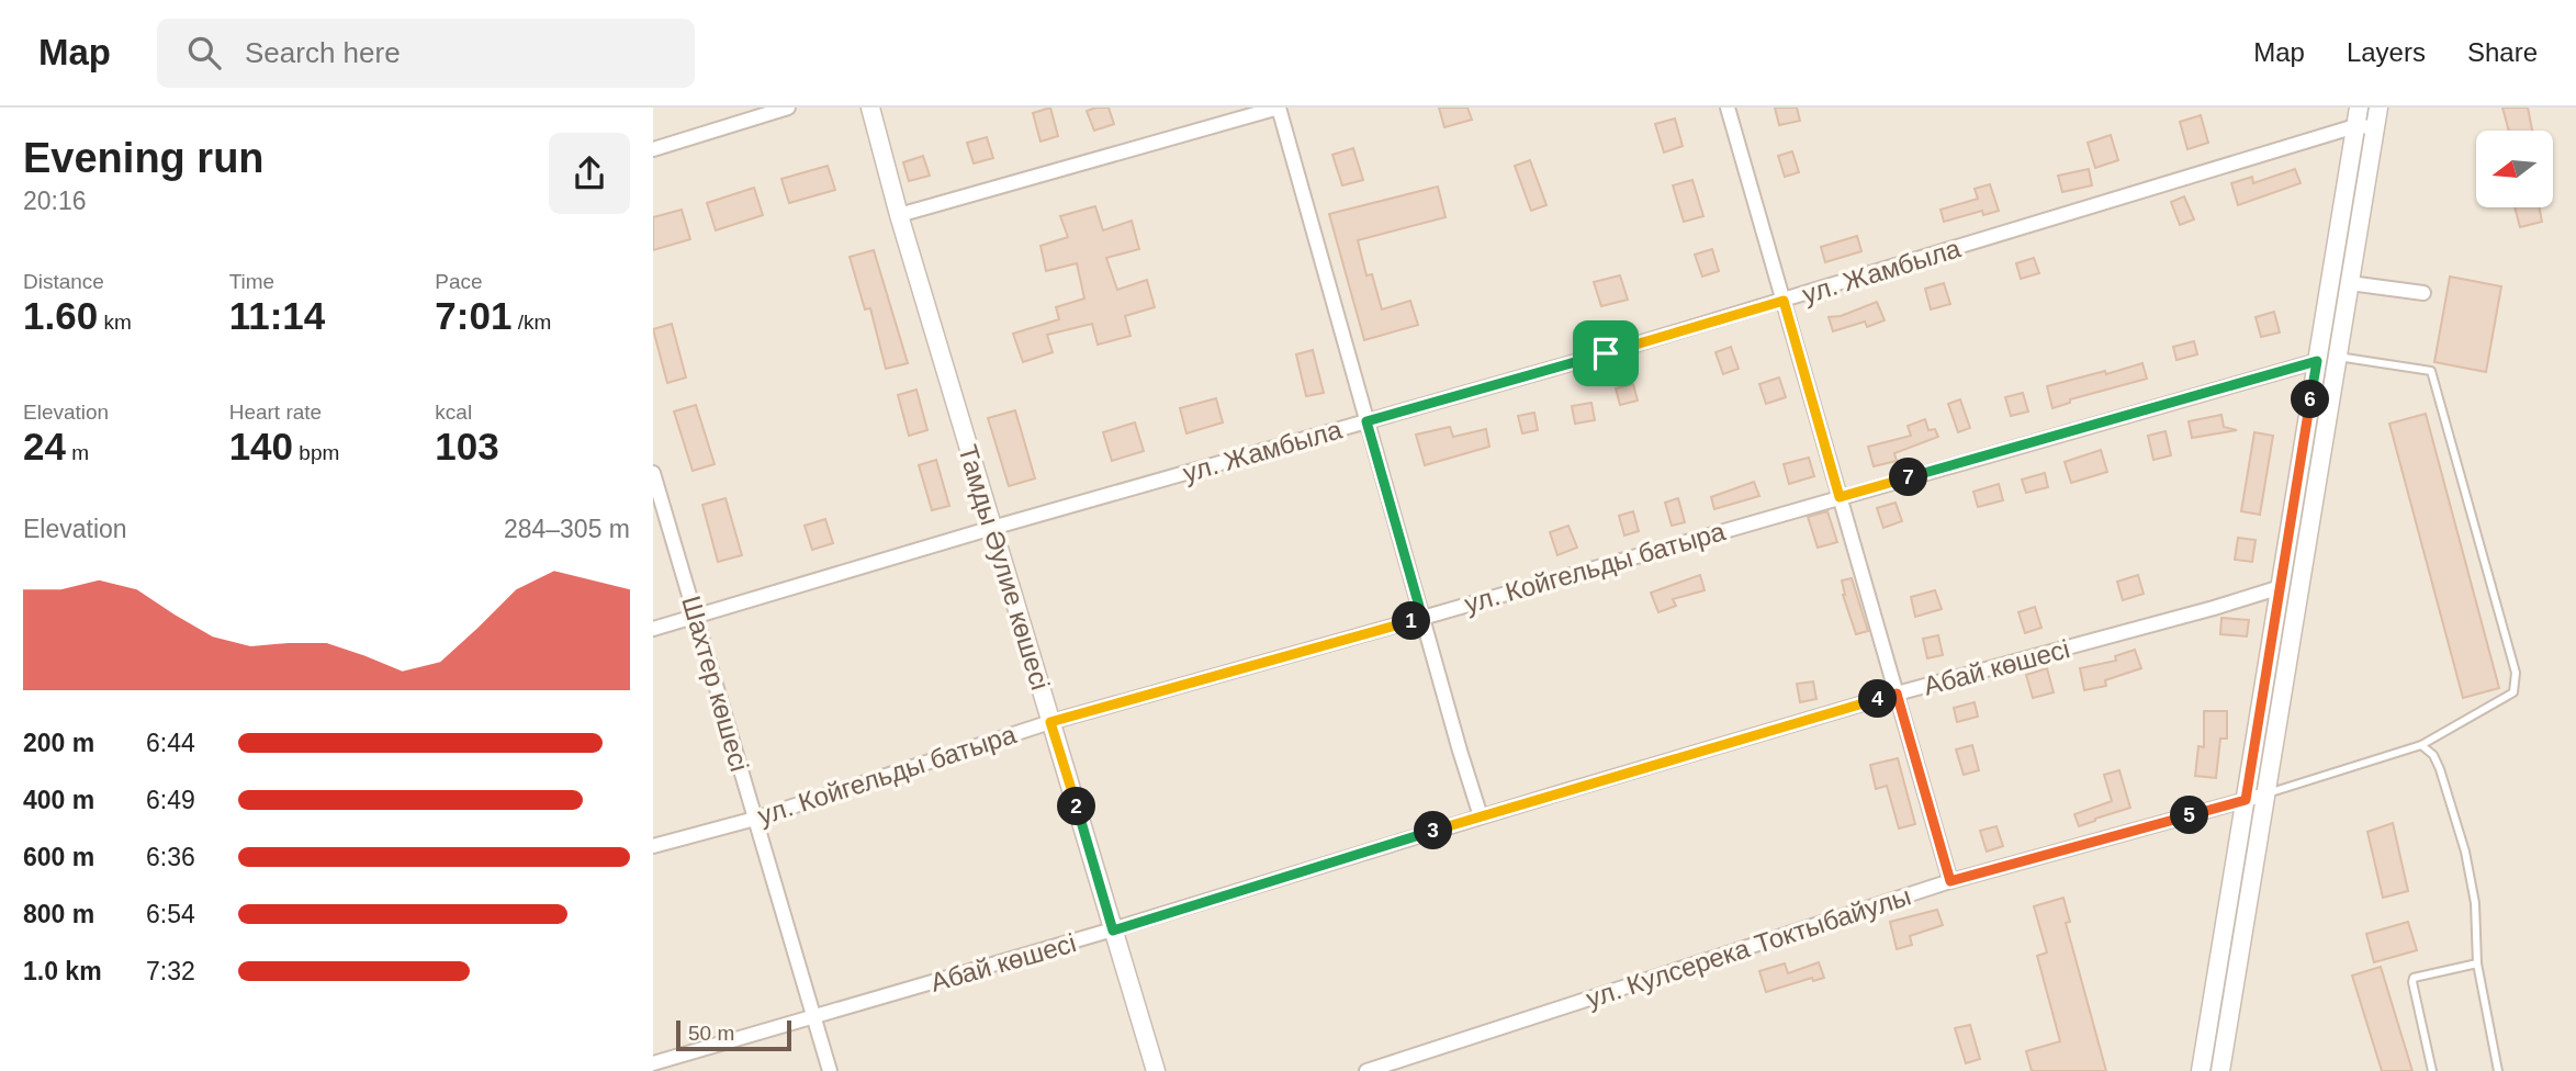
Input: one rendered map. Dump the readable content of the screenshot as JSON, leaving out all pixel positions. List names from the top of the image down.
{
  "streets": {
    "street": [
      "ул. Жамбыла",
      "Тамды Әулие көшесі",
      "ул. Койгельды батыра",
      "Абай көшесі",
      "Шахтер көшесі",
      "ул. Кулсерека Токтыбайулы"
    ]
  },
  "crossings": [
    ["ул. Жамбыла", "Тамды Әулие көшесі"],
    ["ул. Жамбыла", "Шахтер көшесі"],
    ["Тамды Әулие көшесі", "ул. Койгельды батыра"],
    ["Тамды Әулие көшесі", "Абай көшесі"],
    ["ул. Койгельды батыра", "Шахтер көшесі"],
    ["Абай көшесі", "Шахтер көшесі"]
  ],
  "scale_bar": "50 m",
  "north": "left",
  "page": {
    "header": "Map",
    "search": "Search here",
    "nav": ["Map", "Layers", "Share"],
    "heading": ["Evening run", "20:16"],
    "stats": [
      ["Distance", "1.60 km"],
      ["Time", "11:14"],
      ["Pace", "7:01 /km"],
      ["Elevation", "24 m"],
      ["Heart rate", "140 bpm"],
      ["kcal", "103"]
    ],
    "pins": [
      "6",
      "7",
      "1",
      "4",
      "2",
      "5",
      "3"
    ],
    "chart": ["Elevation", "284–305 m"],
    "list": [
      {
        "name": "200 m",
        "note": "6:44"
      },
      {
        "name": "400 m",
        "note": "6:49"
      },
      {
        "name": "600 m",
        "note": "6:36"
      },
      {
        "name": "800 m",
        "note": "6:54"
      },
      {
        "name": "1.0 km",
        "note": "7:32"
      }
    ],
    "scale": "50 m"
  }
}
